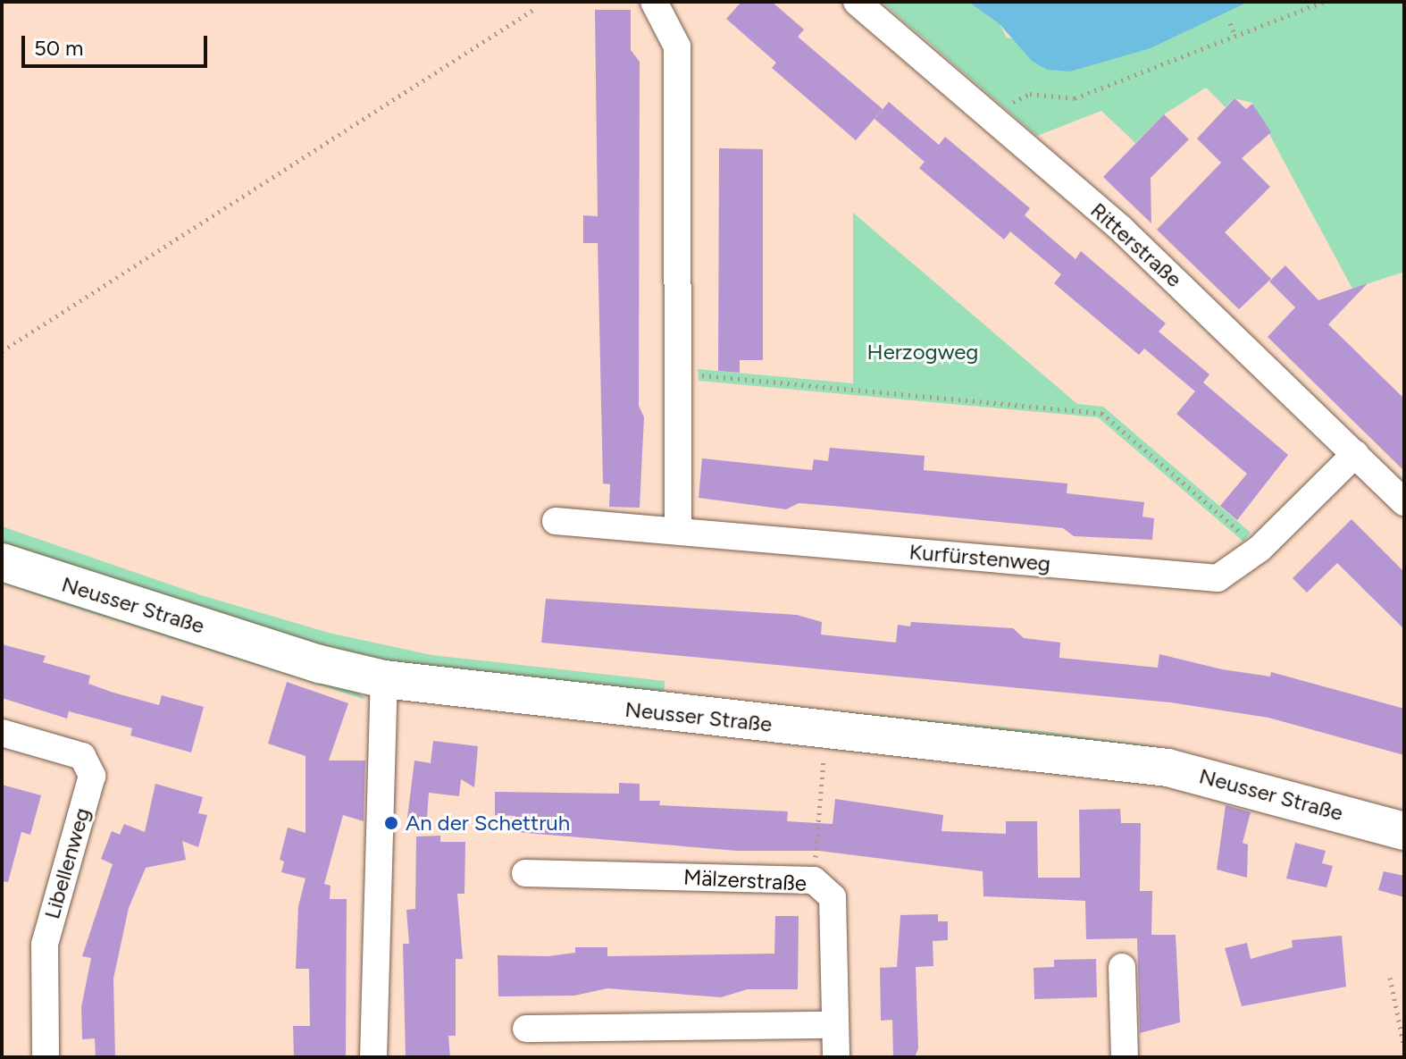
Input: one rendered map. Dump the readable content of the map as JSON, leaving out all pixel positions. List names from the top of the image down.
{
  "streets": {
    "street": [
      "Ritterstraße",
      "Kurfürstenweg",
      "Neusser Straße",
      "Libellenweg",
      "Mälzerstraße"
    ]
  },
  "crossings": [
    ["Ritterstraße", "Kurfürstenweg"]
  ],
  "parks": ["Herzogweg"],
  "places": ["An der Schettruh"],
  "scale_bar": "50 m"
}
